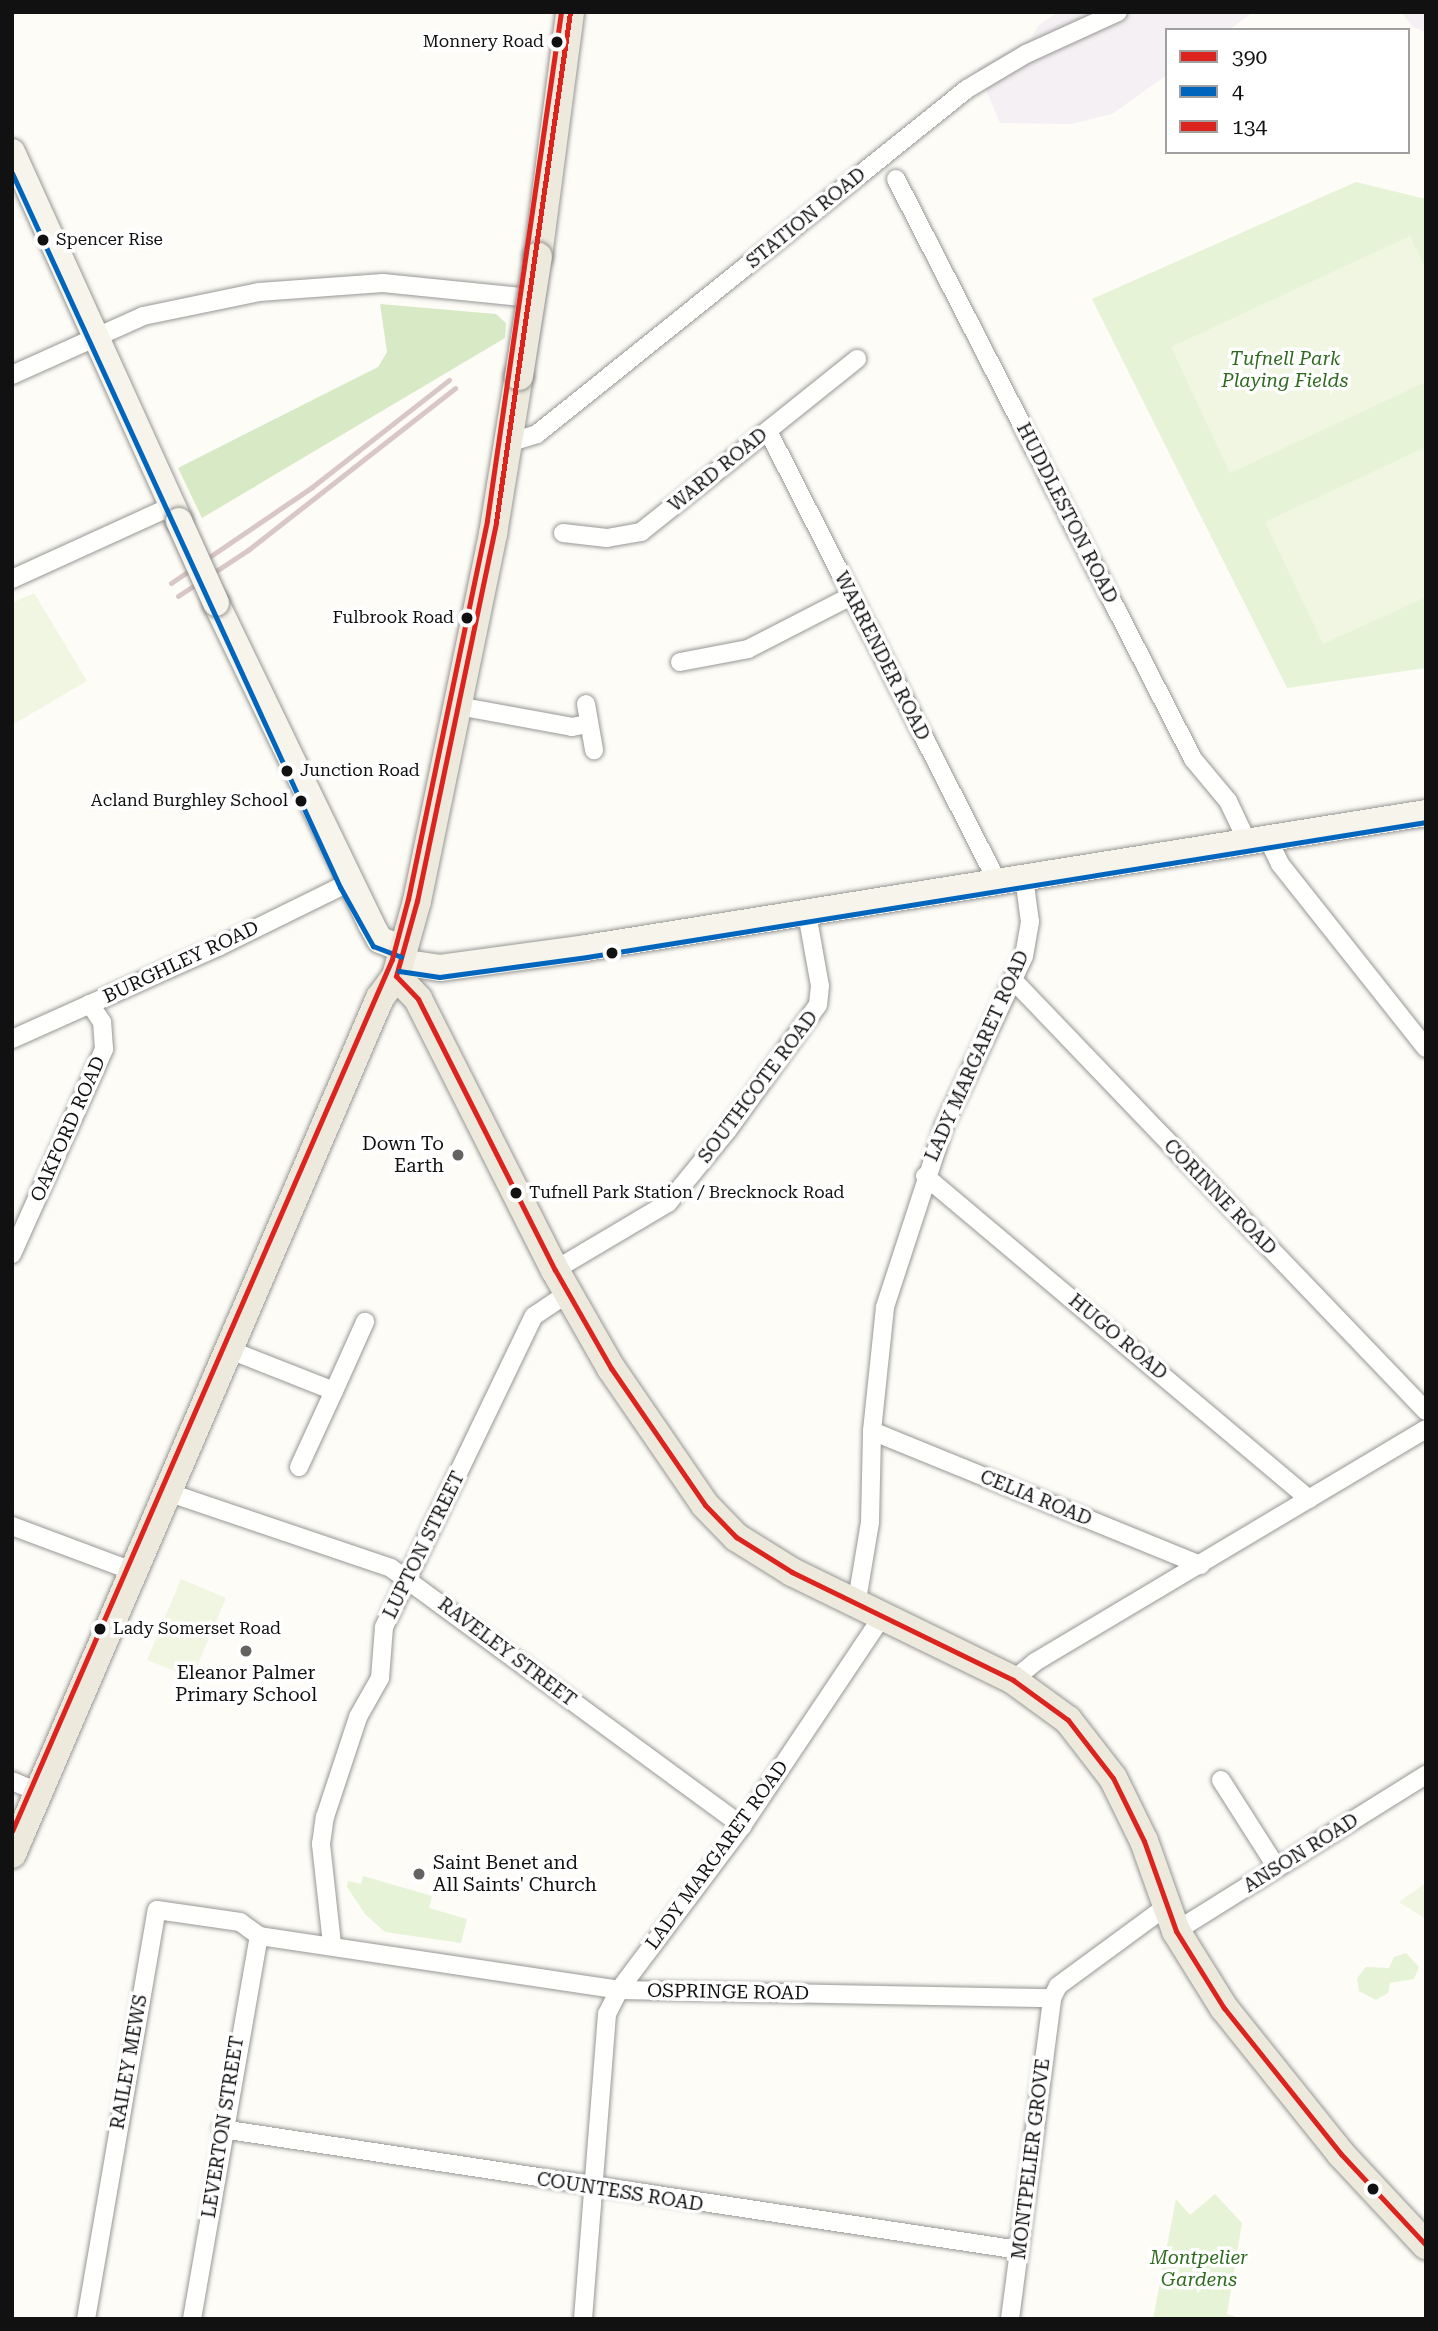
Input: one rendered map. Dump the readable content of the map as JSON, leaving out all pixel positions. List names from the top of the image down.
{
  "streets": {
    "street": [
      "STATION ROAD",
      "WARD ROAD",
      "HUDDLESTON ROAD",
      "WARRENDER ROAD",
      "BURGHLEY ROAD",
      "LADY MARGARET ROAD",
      "SOUTHCOTE ROAD",
      "OAKFORD ROAD",
      "CORINNE ROAD",
      "HUGO ROAD",
      "CELIA ROAD",
      "LUPTON STREET",
      "RAVELEY STREET",
      "ANSON ROAD",
      "OSPRINGE ROAD",
      "RAILEY MEWS",
      "LEVERTON STREET",
      "MONTPELIER GROVE",
      "COUNTESS ROAD"
    ]
  },
  "crossings": [
    ["WARD ROAD", "WARRENDER ROAD"],
    ["BURGHLEY ROAD", "OAKFORD ROAD"],
    ["LADY MARGARET ROAD", "CORINNE ROAD"],
    ["LADY MARGARET ROAD", "HUGO ROAD"],
    ["LADY MARGARET ROAD", "CELIA ROAD"],
    ["LADY MARGARET ROAD", "RAVELEY STREET"],
    ["LADY MARGARET ROAD", "OSPRINGE ROAD"],
    ["LADY MARGARET ROAD", "COUNTESS ROAD"],
    ["SOUTHCOTE ROAD", "LUPTON STREET"],
    ["LUPTON STREET", "RAVELEY STREET"],
    ["LUPTON STREET", "OSPRINGE ROAD"],
    ["OSPRINGE ROAD", "RAILEY MEWS"],
    ["OSPRINGE ROAD", "LEVERTON STREET"],
    ["OSPRINGE ROAD", "MONTPELIER GROVE"],
    ["RAILEY MEWS", "LEVERTON STREET"],
    ["LEVERTON STREET", "COUNTESS ROAD"],
    ["MONTPELIER GROVE", "COUNTESS ROAD"]
  ],
  "parks": ["Tufnell Park Playing Fields", "Montpelier Gardens"],
  "places": [
    "Monnery Road",
    "Spencer Rise",
    "Fulbrook Road",
    "Junction Road",
    "Acland Burghley School",
    "Down To Earth",
    "Tufnell Park Station / Brecknock Road",
    "Lady Somerset Road",
    "Eleanor Palmer Primary School",
    "Saint Benet and All Saints' Church"
  ],
  "lines": ["transit line 390", "transit line 134", "transit line 4"],
  "legend": ["390", "4", "134"]
}
